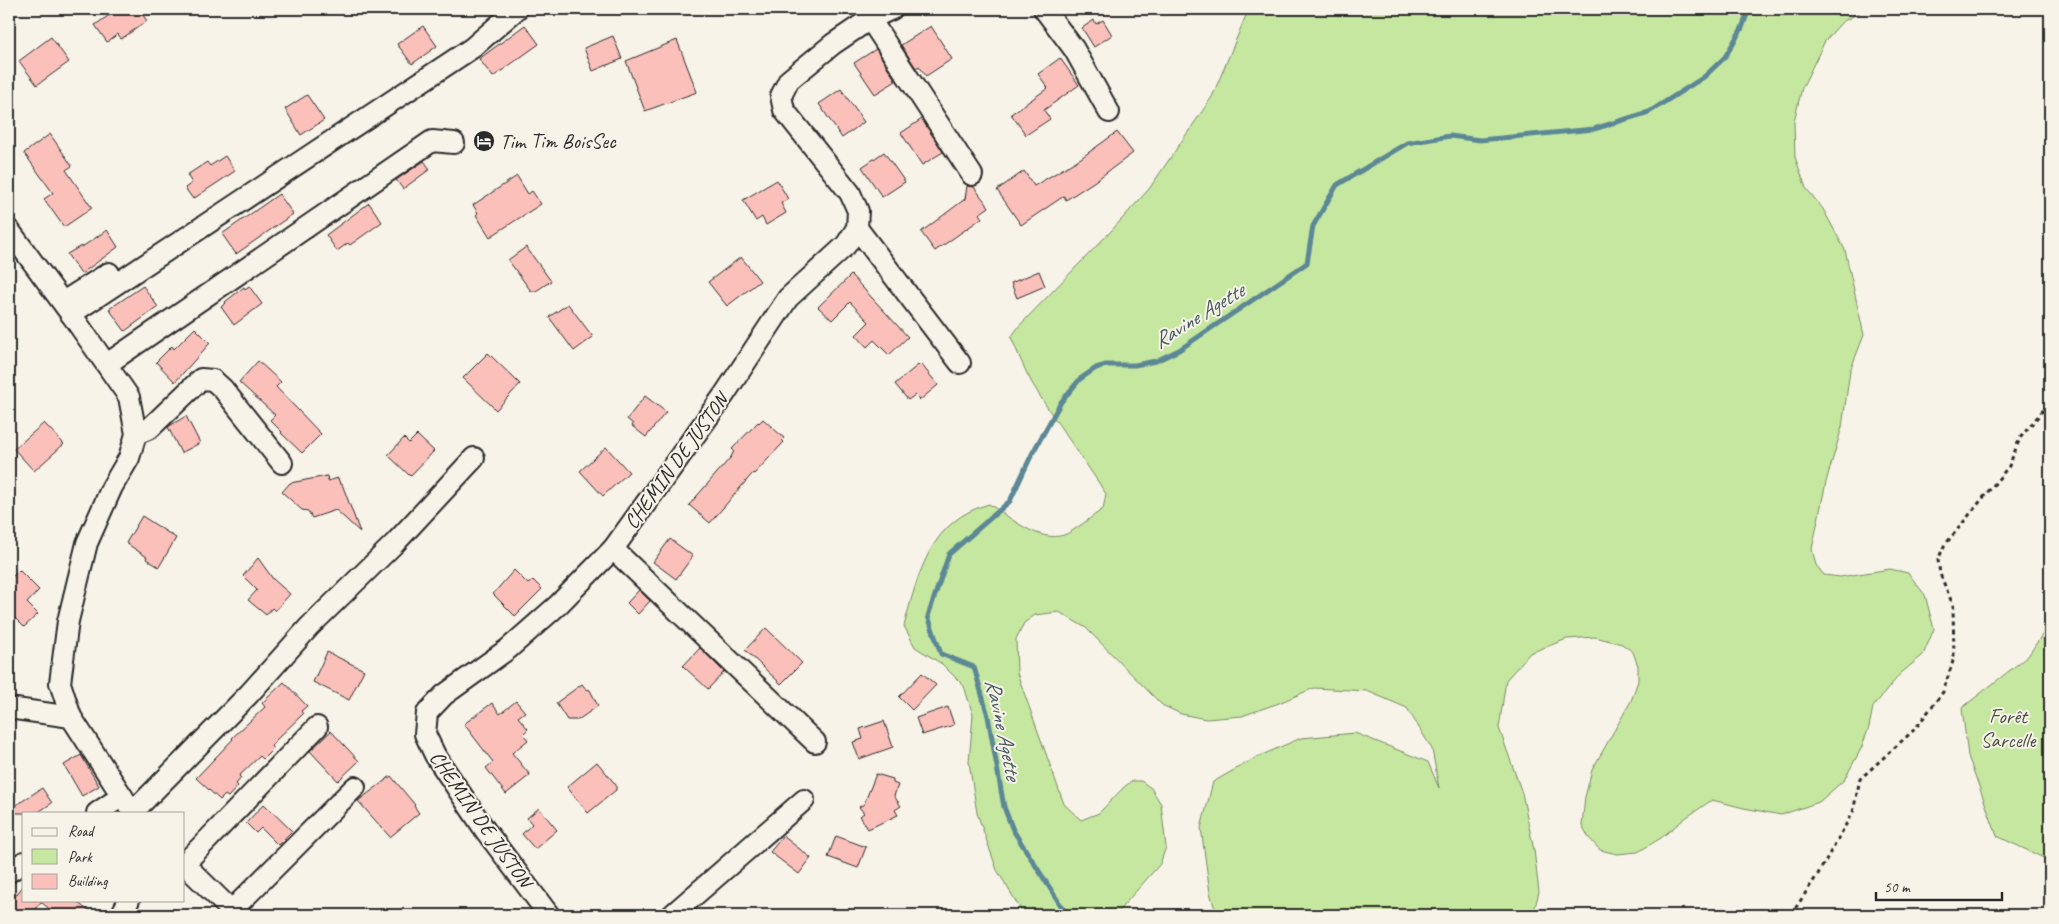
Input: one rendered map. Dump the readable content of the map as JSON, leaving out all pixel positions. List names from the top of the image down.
{
  "streets": {
    "street": ["CHEMIN DE JUSTON"]
  },
  "water": ["Ravine Agette"],
  "parks": ["Forêt Sarcelle"],
  "places": {
    "hotel": ["Tim Tim BoisSec"]
  },
  "legend": ["Road", "Park", "Building"],
  "scale_bar": "50 m"
}
